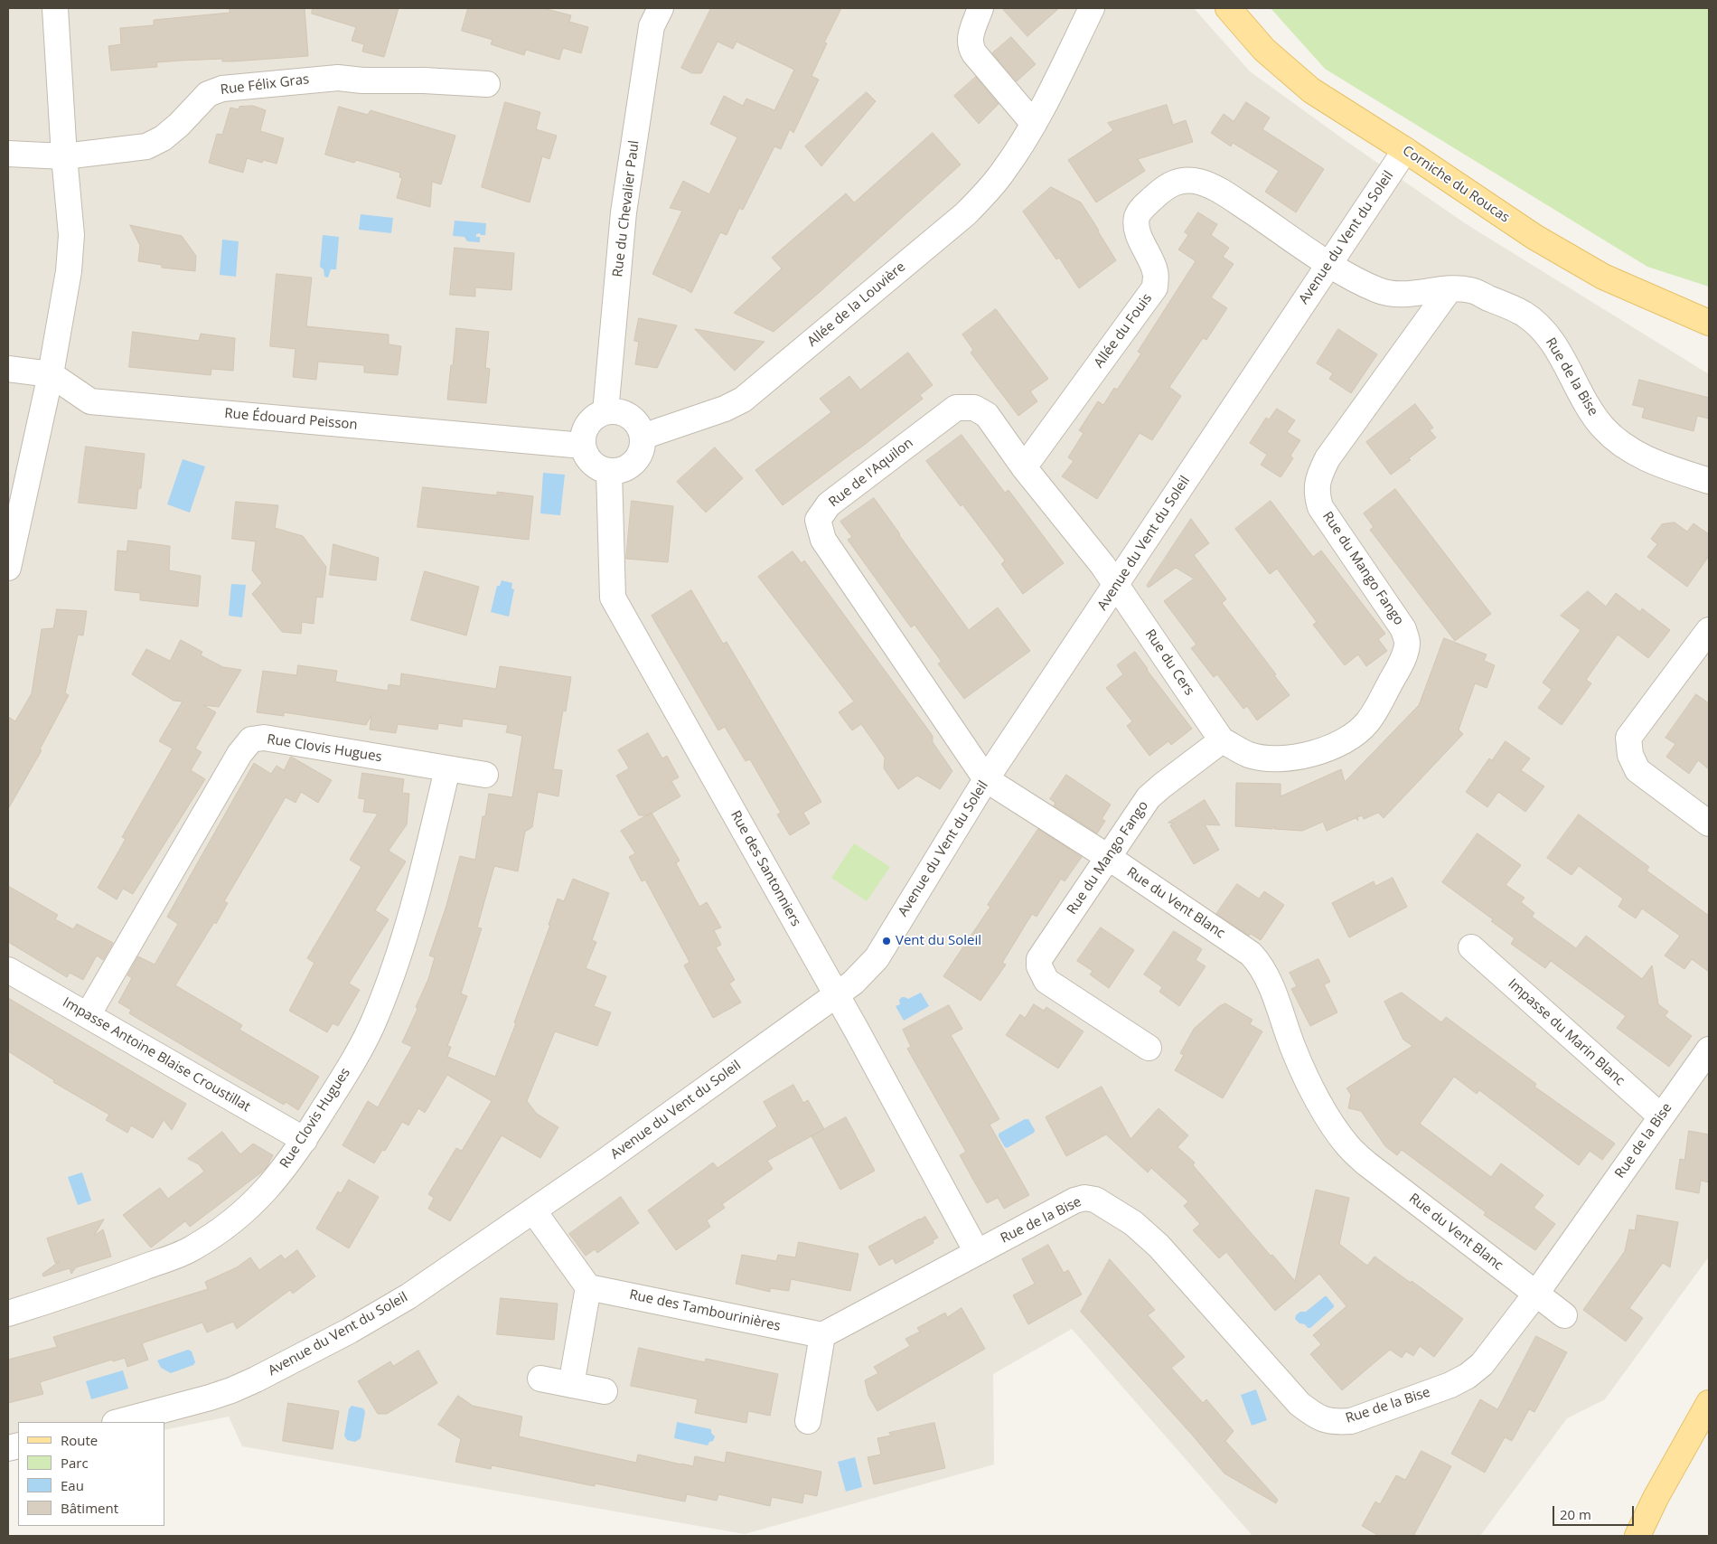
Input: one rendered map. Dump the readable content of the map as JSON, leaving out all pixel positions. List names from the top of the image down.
{
  "streets": {
    "main road": ["Corniche du Roucas"],
    "street": [
      "Rue Félix Gras",
      "Rue du Chevalier Paul",
      "Avenue du Vent du Soleil",
      "Allée de la Louvière",
      "Allée du Fouis",
      "Rue de la Bise",
      "Rue Édouard Peisson",
      "Rue de l'Aquilon",
      "Rue du Mango Fango",
      "Rue du Cers",
      "Rue Clovis Hugues",
      "Rue des Santonniers",
      "Rue du Vent Blanc",
      "Impasse du Marin Blanc",
      "Impasse Antoine Blaise Croustillat",
      "Rue des Tambourinières"
    ]
  },
  "crossings": [
    ["Corniche du Roucas", "Avenue du Vent du Soleil"],
    ["Rue du Chevalier Paul", "Allée de la Louvière"],
    ["Rue du Chevalier Paul", "Rue Édouard Peisson"],
    ["Rue du Chevalier Paul", "Rue des Santonniers"],
    ["Avenue du Vent du Soleil", "Allée du Fouis"],
    ["Avenue du Vent du Soleil", "Rue de la Bise"],
    ["Avenue du Vent du Soleil", "Rue de l'Aquilon"],
    ["Avenue du Vent du Soleil", "Rue du Cers"],
    ["Avenue du Vent du Soleil", "Rue des Santonniers"],
    ["Avenue du Vent du Soleil", "Rue du Vent Blanc"],
    ["Allée de la Louvière", "Rue Édouard Peisson"],
    ["Allée de la Louvière", "Rue des Santonniers"],
    ["Allée du Fouis", "Rue de la Bise"],
    ["Allée du Fouis", "Rue de l'Aquilon"],
    ["Rue de la Bise", "Rue du Mango Fango"],
    ["Rue de la Bise", "Rue des Santonniers"],
    ["Rue de la Bise", "Rue du Vent Blanc"],
    ["Rue de la Bise", "Impasse du Marin Blanc"],
    ["Rue Édouard Peisson", "Rue des Santonniers"],
    ["Rue de l'Aquilon", "Rue du Cers"],
    ["Rue de l'Aquilon", "Rue du Vent Blanc"],
    ["Rue du Mango Fango", "Rue du Cers"],
    ["Rue du Mango Fango", "Rue du Vent Blanc"],
    ["Rue Clovis Hugues", "Impasse Antoine Blaise Croustillat"]
  ],
  "places": ["Vent du Soleil"],
  "legend": [
    "Route",
    "Parc",
    "Eau",
    "Bâtiment"
  ],
  "scale_bar": "20 m"
}
